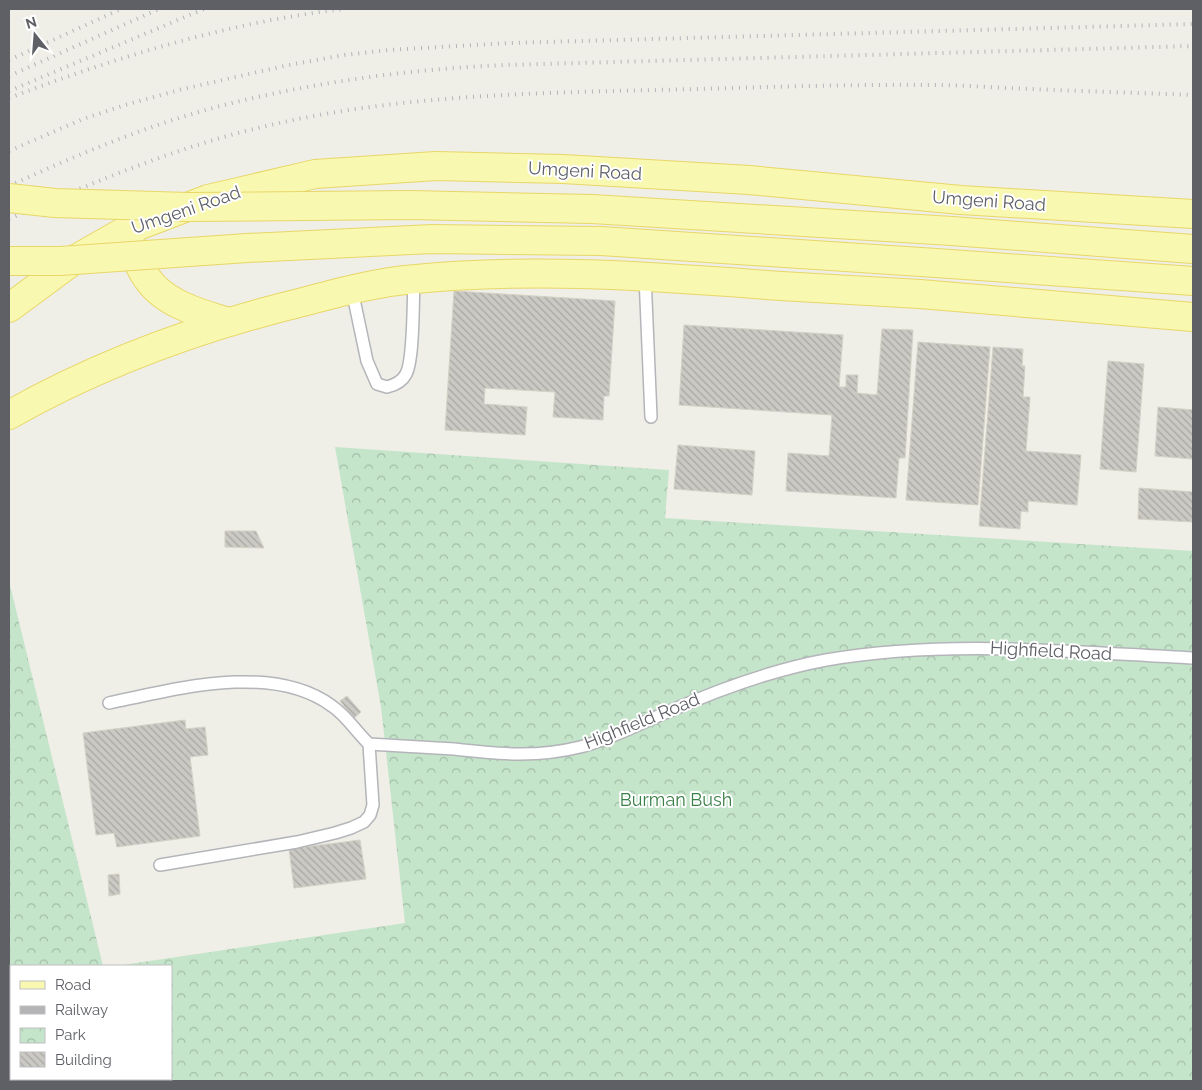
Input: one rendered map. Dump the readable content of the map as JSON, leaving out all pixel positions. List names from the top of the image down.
{
  "streets": {
    "main road": ["Umgeni Road"],
    "lane": ["Highfield Road"]
  },
  "parks": ["Burman Bush"],
  "legend": [
    "Road",
    "Railway",
    "Park",
    "Building"
  ],
  "north": "top"
}
